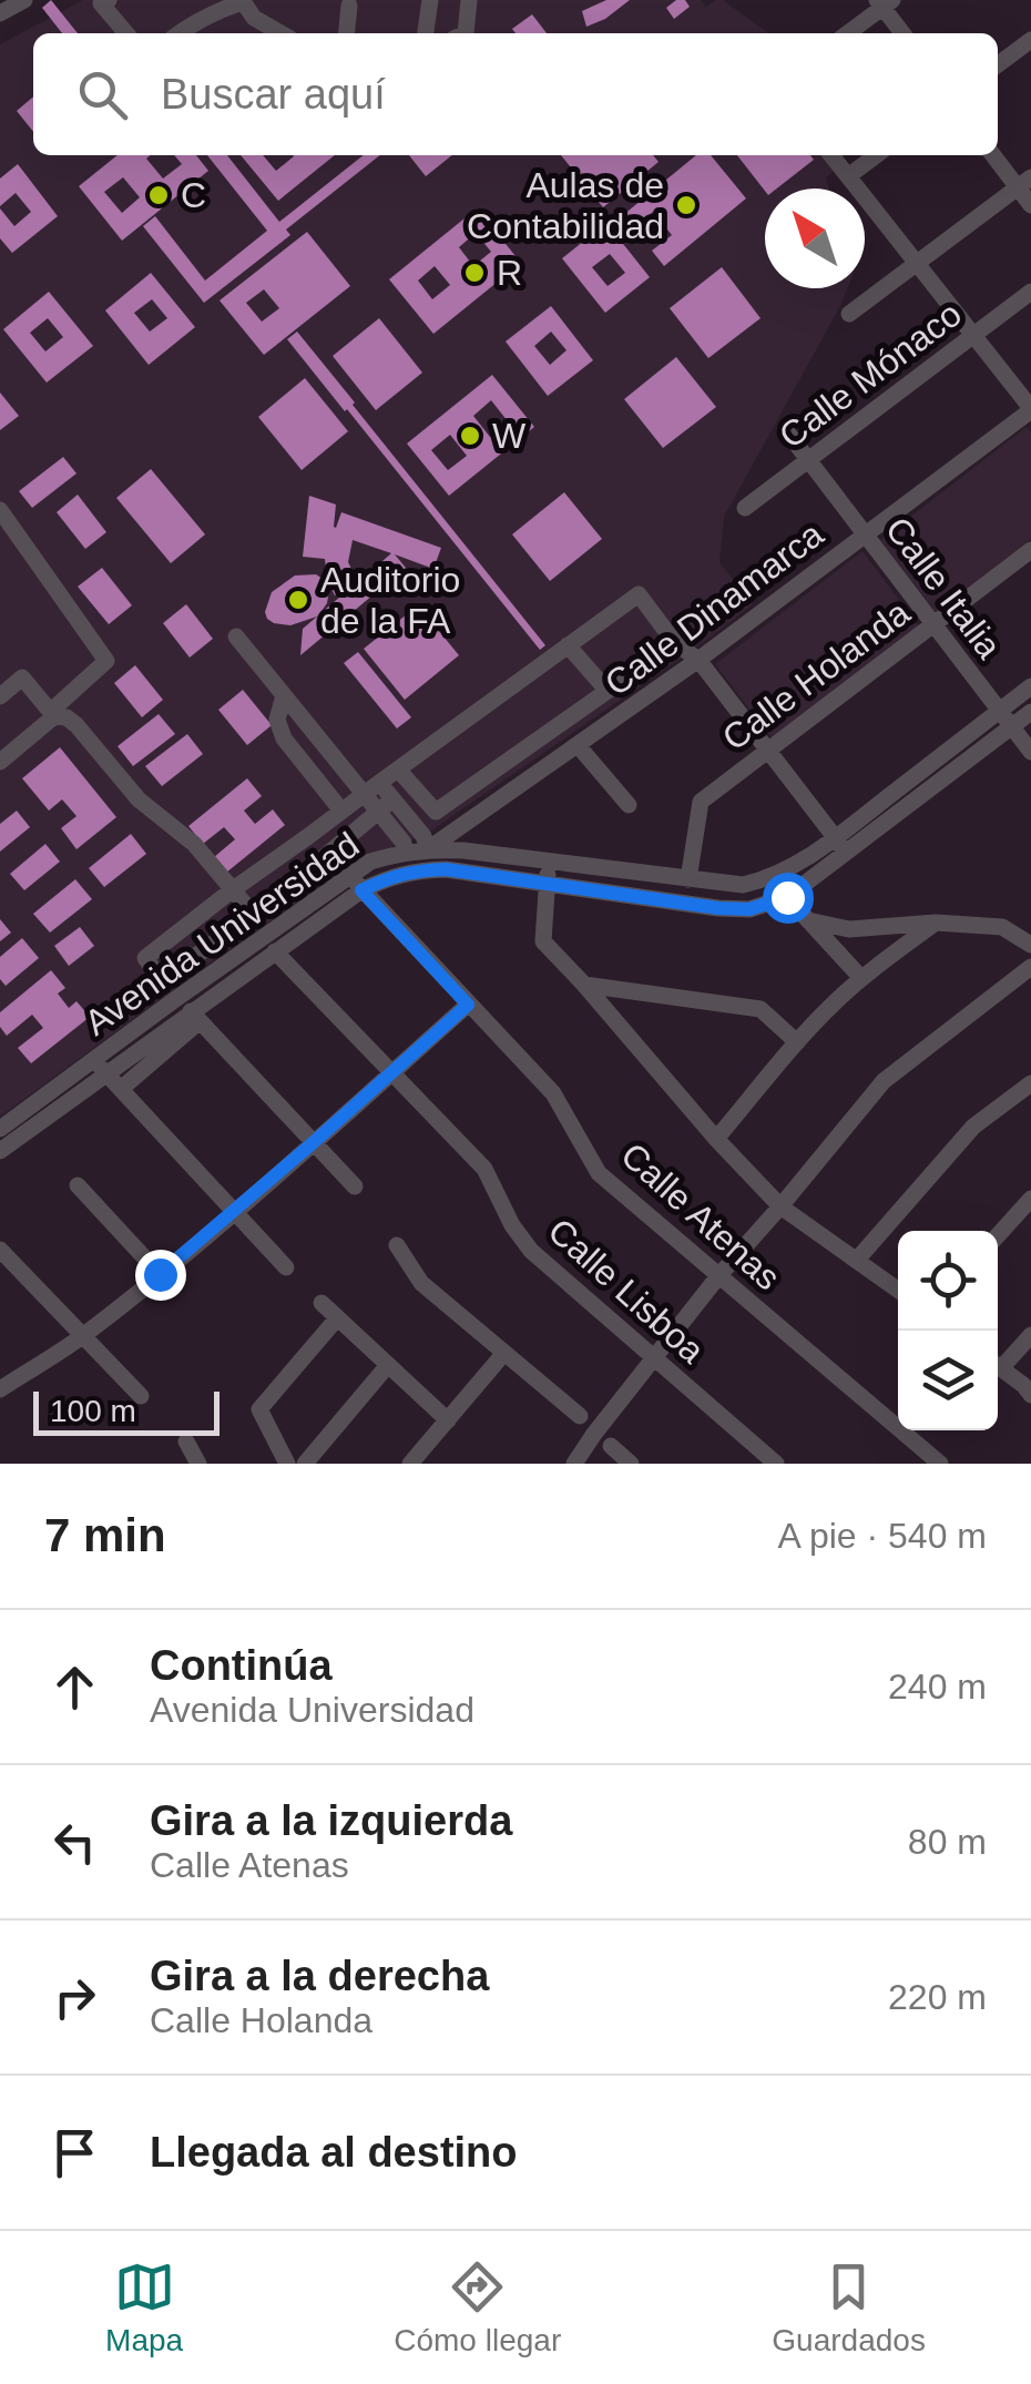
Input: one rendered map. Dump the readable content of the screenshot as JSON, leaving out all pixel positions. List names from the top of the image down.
{
  "streets": {
    "street": [
      "Calle Mónaco",
      "Calle Italia",
      "Calle Dinamarca",
      "Calle Holanda",
      "Avenida Universidad",
      "Calle Atenas",
      "Calle Lisboa"
    ]
  },
  "crossings": [
    ["Calle Mónaco", "Calle Italia"],
    ["Calle Italia", "Calle Dinamarca"],
    ["Calle Italia", "Calle Holanda"],
    ["Calle Italia", "Avenida Universidad"],
    ["Calle Dinamarca", "Avenida Universidad"],
    ["Calle Holanda", "Avenida Universidad"],
    ["Avenida Universidad", "Calle Atenas"],
    ["Avenida Universidad", "Calle Lisboa"]
  ],
  "places": [
    "C",
    "Aulas de Contabilidad",
    "R",
    "W",
    "Auditorio de la FA"
  ],
  "scale_bar": "100 m",
  "north": "top left",
  "page": {
    "search": "Buscar aquí",
    "scale": "100 m",
    "heading": ["7 min", "A pie · 540 m"],
    "list": [
      ["Continúa", "Avenida Universidad", "240 m"],
      ["Gira a la izquierda", "Calle Atenas", "80 m"],
      ["Gira a la derecha", "Calle Holanda", "220 m"],
      "Llegada al destino"
    ],
    "nav": ["Mapa", "Cómo llegar", "Guardados"]
  }
}
